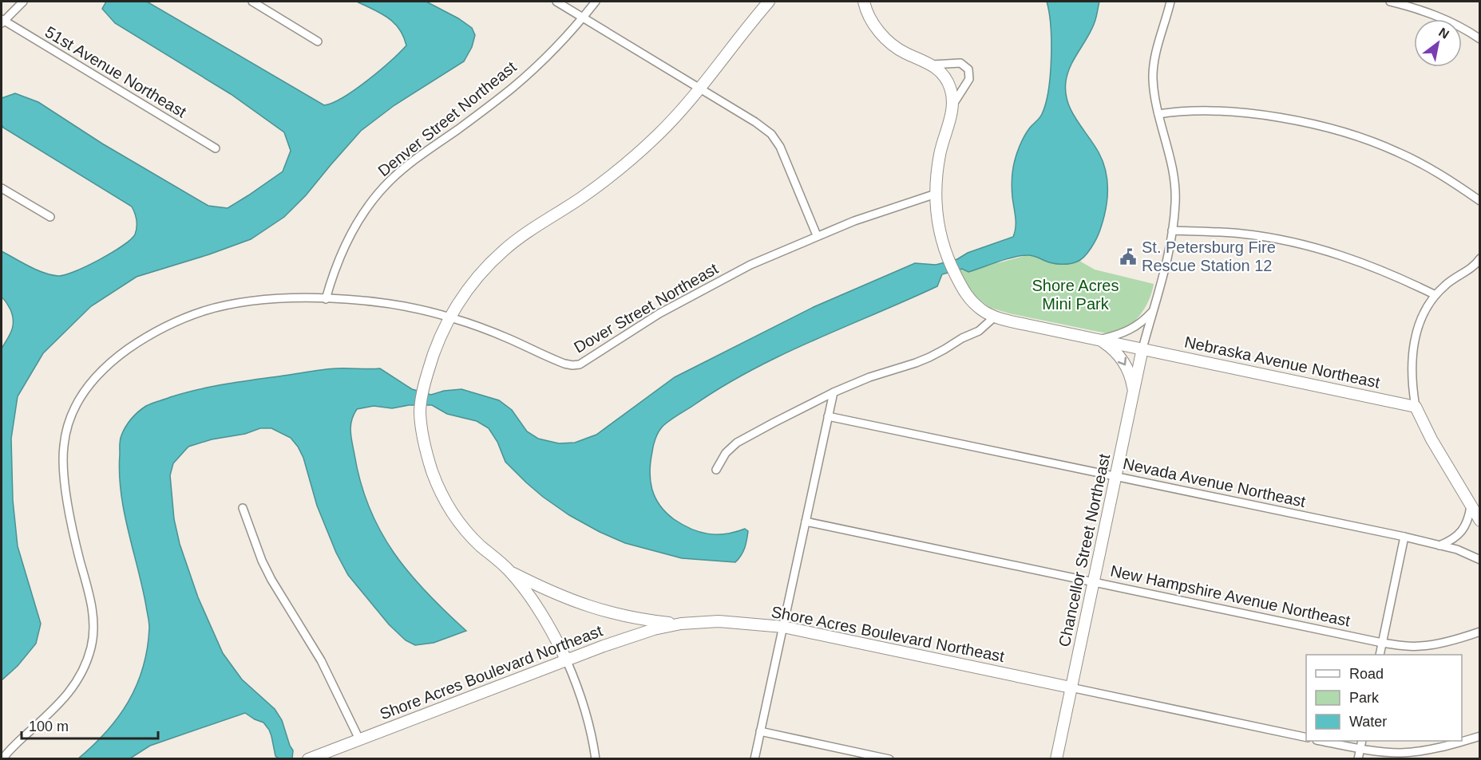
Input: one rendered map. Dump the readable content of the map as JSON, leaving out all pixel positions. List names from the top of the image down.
{
  "streets": {
    "street": [
      "51st Avenue Northeast",
      "Denver Street Northeast",
      "Dover Street Northeast",
      "Nebraska Avenue Northeast",
      "Nevada Avenue Northeast",
      "Chancellor Street Northeast",
      "New Hampshire Avenue Northeast",
      "Shore Acres Boulevard Northeast"
    ]
  },
  "crossings": [
    ["Denver Street Northeast", "Dover Street Northeast"],
    ["Dover Street Northeast", "Nebraska Avenue Northeast"],
    ["Nebraska Avenue Northeast", "Chancellor Street Northeast"],
    ["Nevada Avenue Northeast", "Chancellor Street Northeast"],
    ["Chancellor Street Northeast", "New Hampshire Avenue Northeast"],
    ["Chancellor Street Northeast", "Shore Acres Boulevard Northeast"]
  ],
  "parks": ["Shore Acres Mini Park"],
  "places": {
    "public building": ["St. Petersburg Fire Rescue Station 12"]
  },
  "legend": ["Road", "Park", "Water"],
  "scale_bar": "100 m",
  "north": "top right"
}
